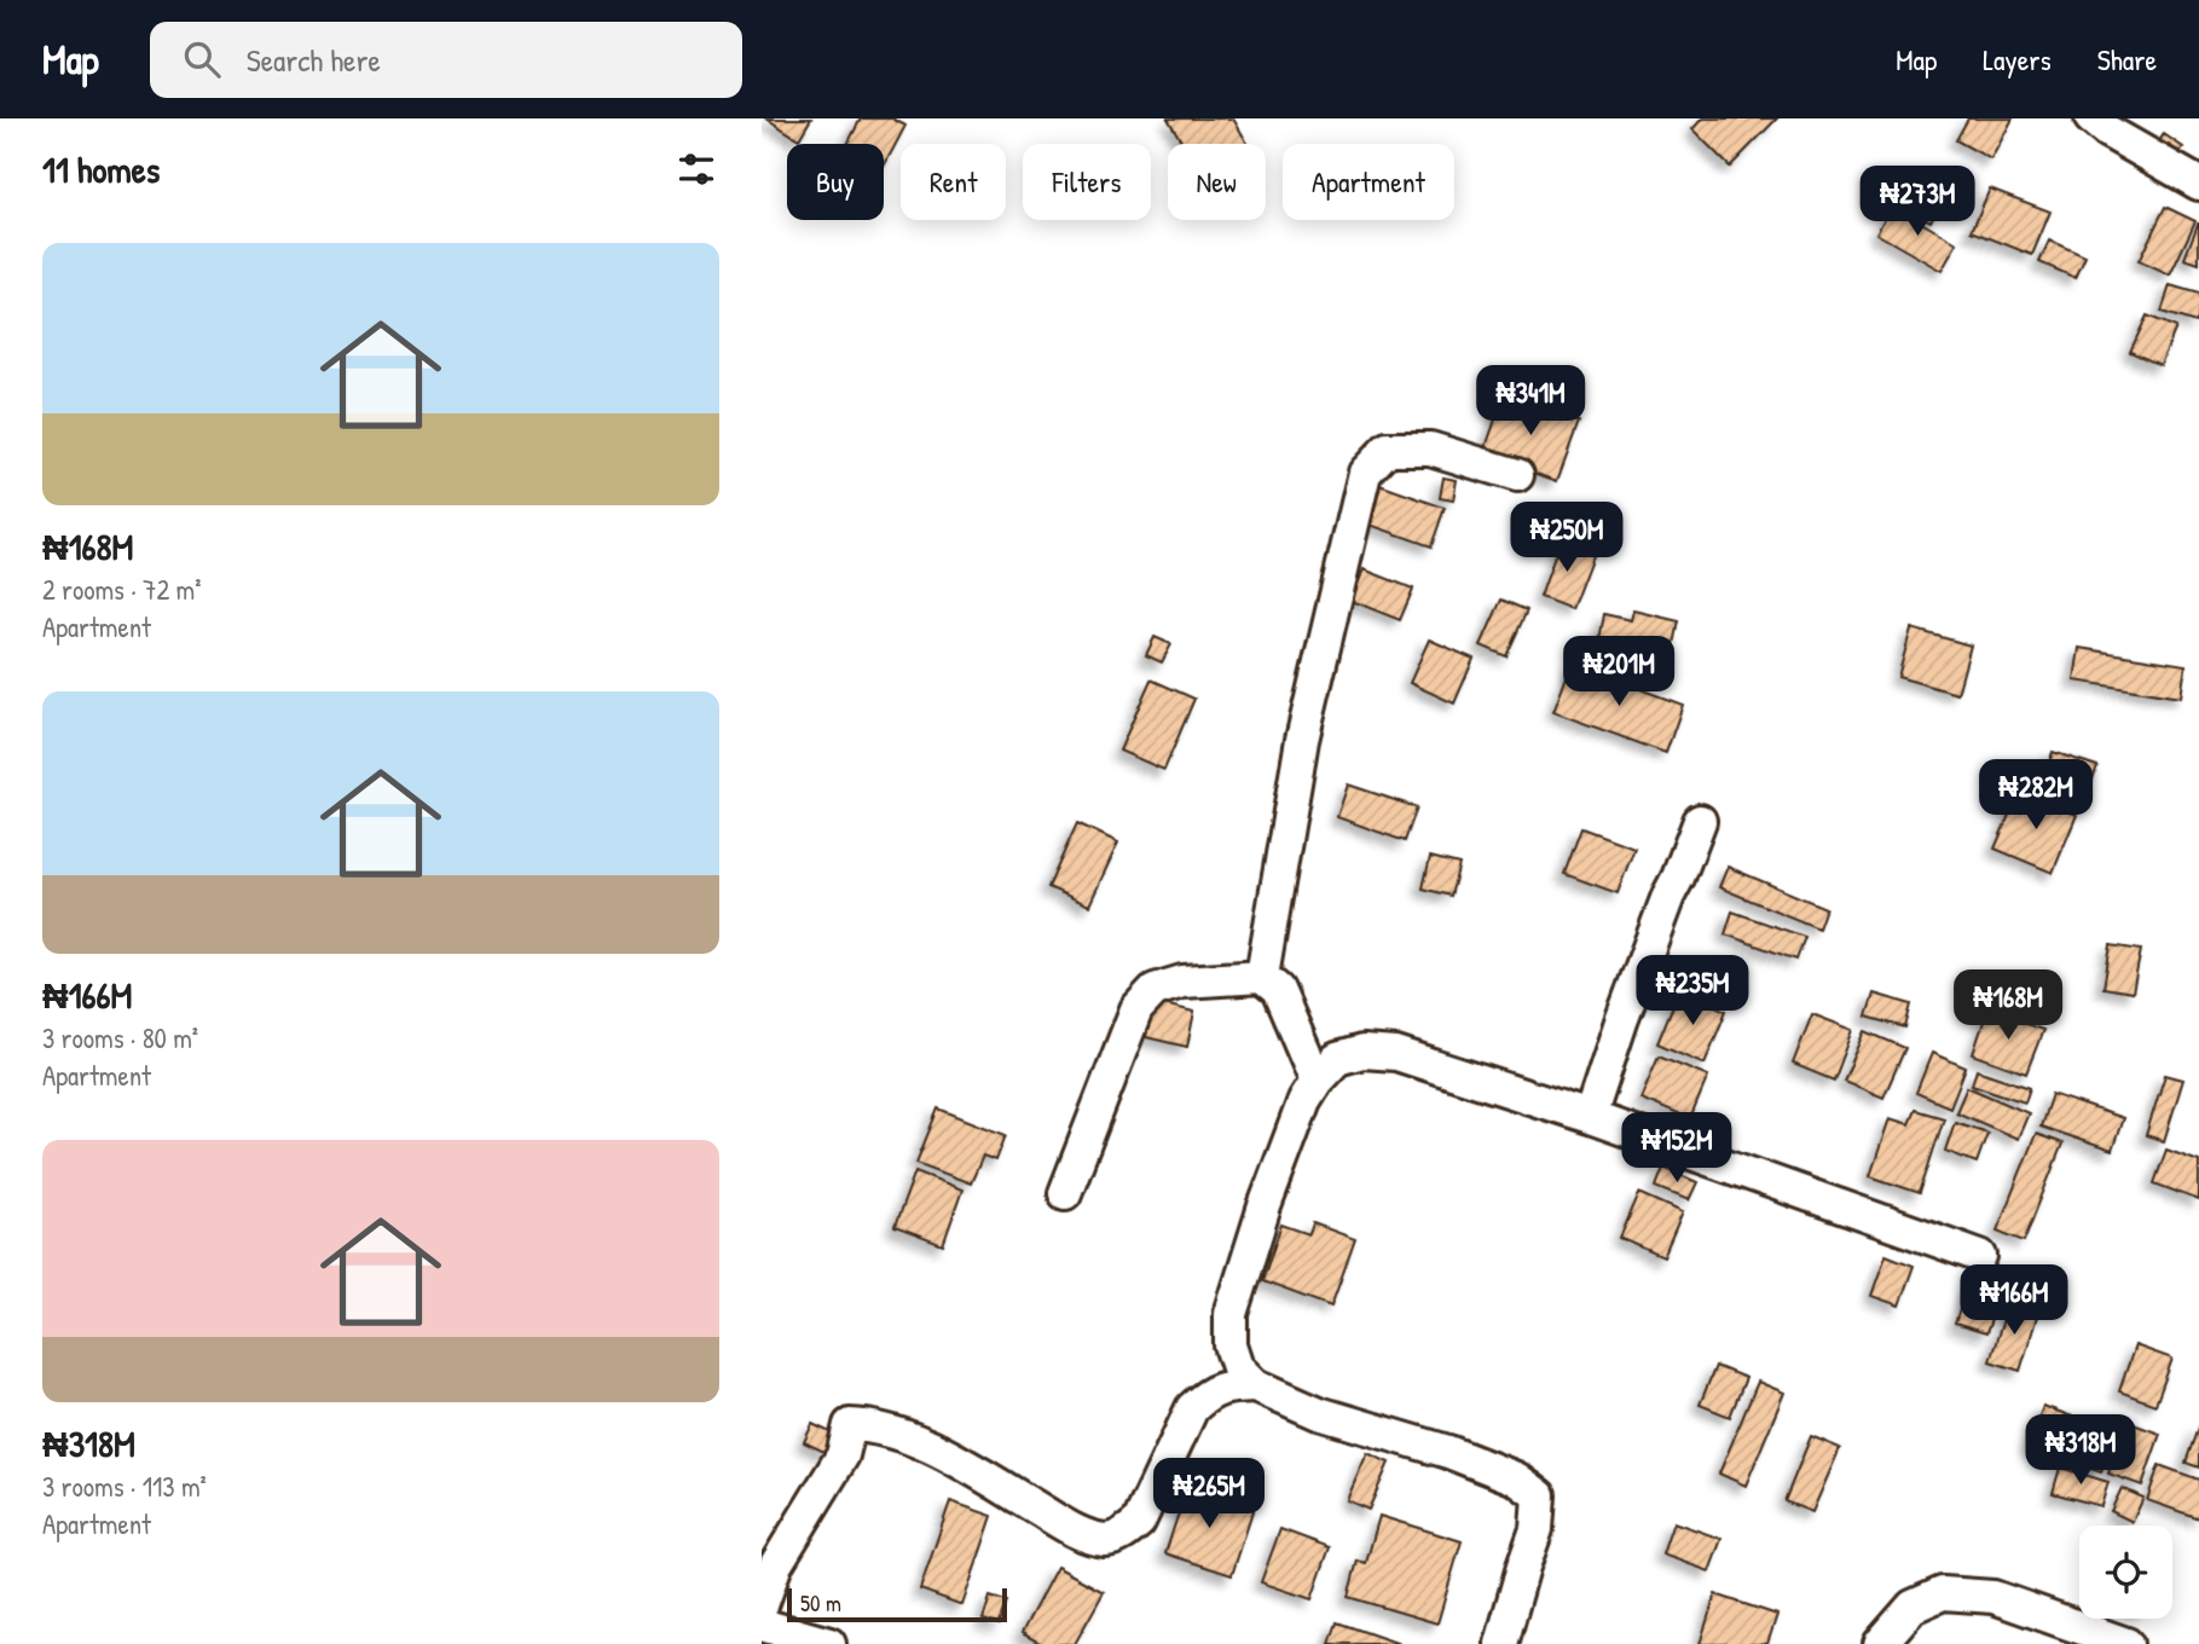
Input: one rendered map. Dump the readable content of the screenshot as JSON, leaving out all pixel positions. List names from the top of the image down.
{
  "scale_bar": "50 m",
  "page": {
    "header": "Map",
    "search": "Search here",
    "nav": ["Map", "Layers", "Share"],
    "heading": "11 homes",
    "chip": [
      "Buy",
      "Rent",
      "Filters",
      "New",
      "Apartment"
    ],
    "price": [
      "₦273M",
      "₦341M",
      "₦250M",
      "₦201M",
      "₦282M",
      "₦235M",
      "₦168M",
      "₦152M",
      "₦166M",
      "₦318M",
      "₦265M"
    ],
    "list": [
      {
        "name": "₦168M",
        "note": "2 rooms · 72 m² · Apartment"
      },
      {
        "name": "₦166M",
        "note": "3 rooms · 80 m² · Apartment"
      },
      {
        "name": "₦318M",
        "note": "3 rooms · 113 m² · Apartment"
      }
    ],
    "scale": "50 m"
  }
}
